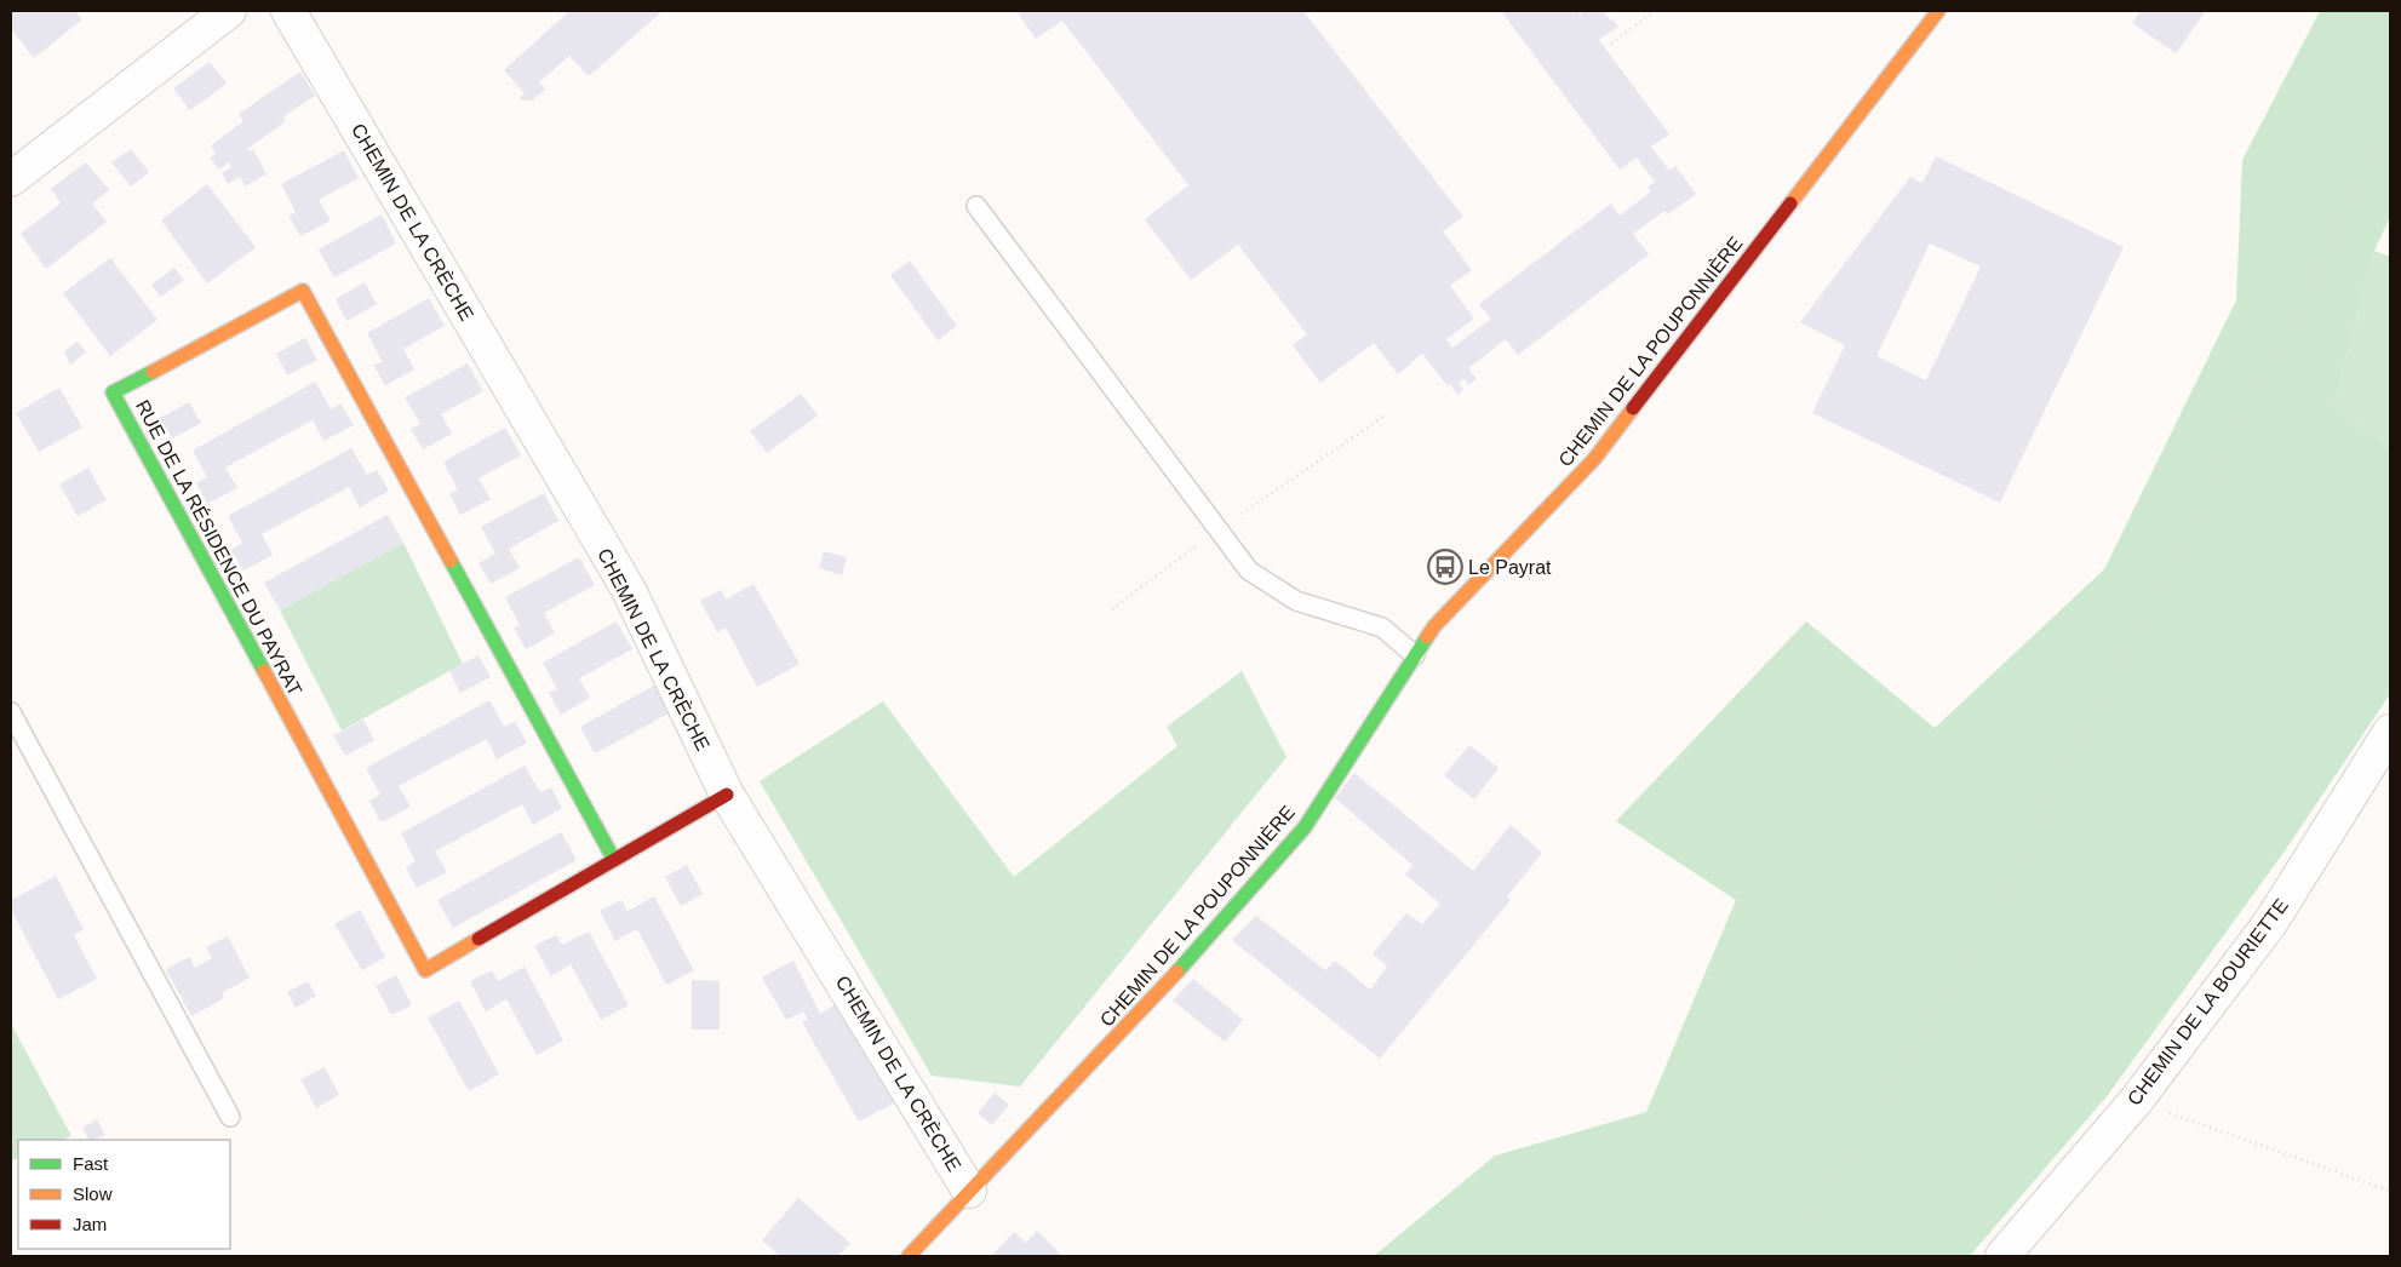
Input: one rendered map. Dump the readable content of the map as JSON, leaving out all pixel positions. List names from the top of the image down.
{
  "streets": {
    "street": [
      "CHEMIN DE LA CRÈCHE",
      "CHEMIN DE LA POUPONNIÈRE",
      "RUE DE LA RÉSIDENCE DU PAYRAT",
      "CHEMIN DE LA BOURIETTE"
    ]
  },
  "crossings": [
    ["CHEMIN DE LA CRÈCHE", "CHEMIN DE LA POUPONNIÈRE"],
    ["CHEMIN DE LA CRÈCHE", "RUE DE LA RÉSIDENCE DU PAYRAT"]
  ],
  "places": {
    "bus stop": ["Le Payrat"]
  },
  "legend": ["Fast", "Slow", "Jam"]
}
